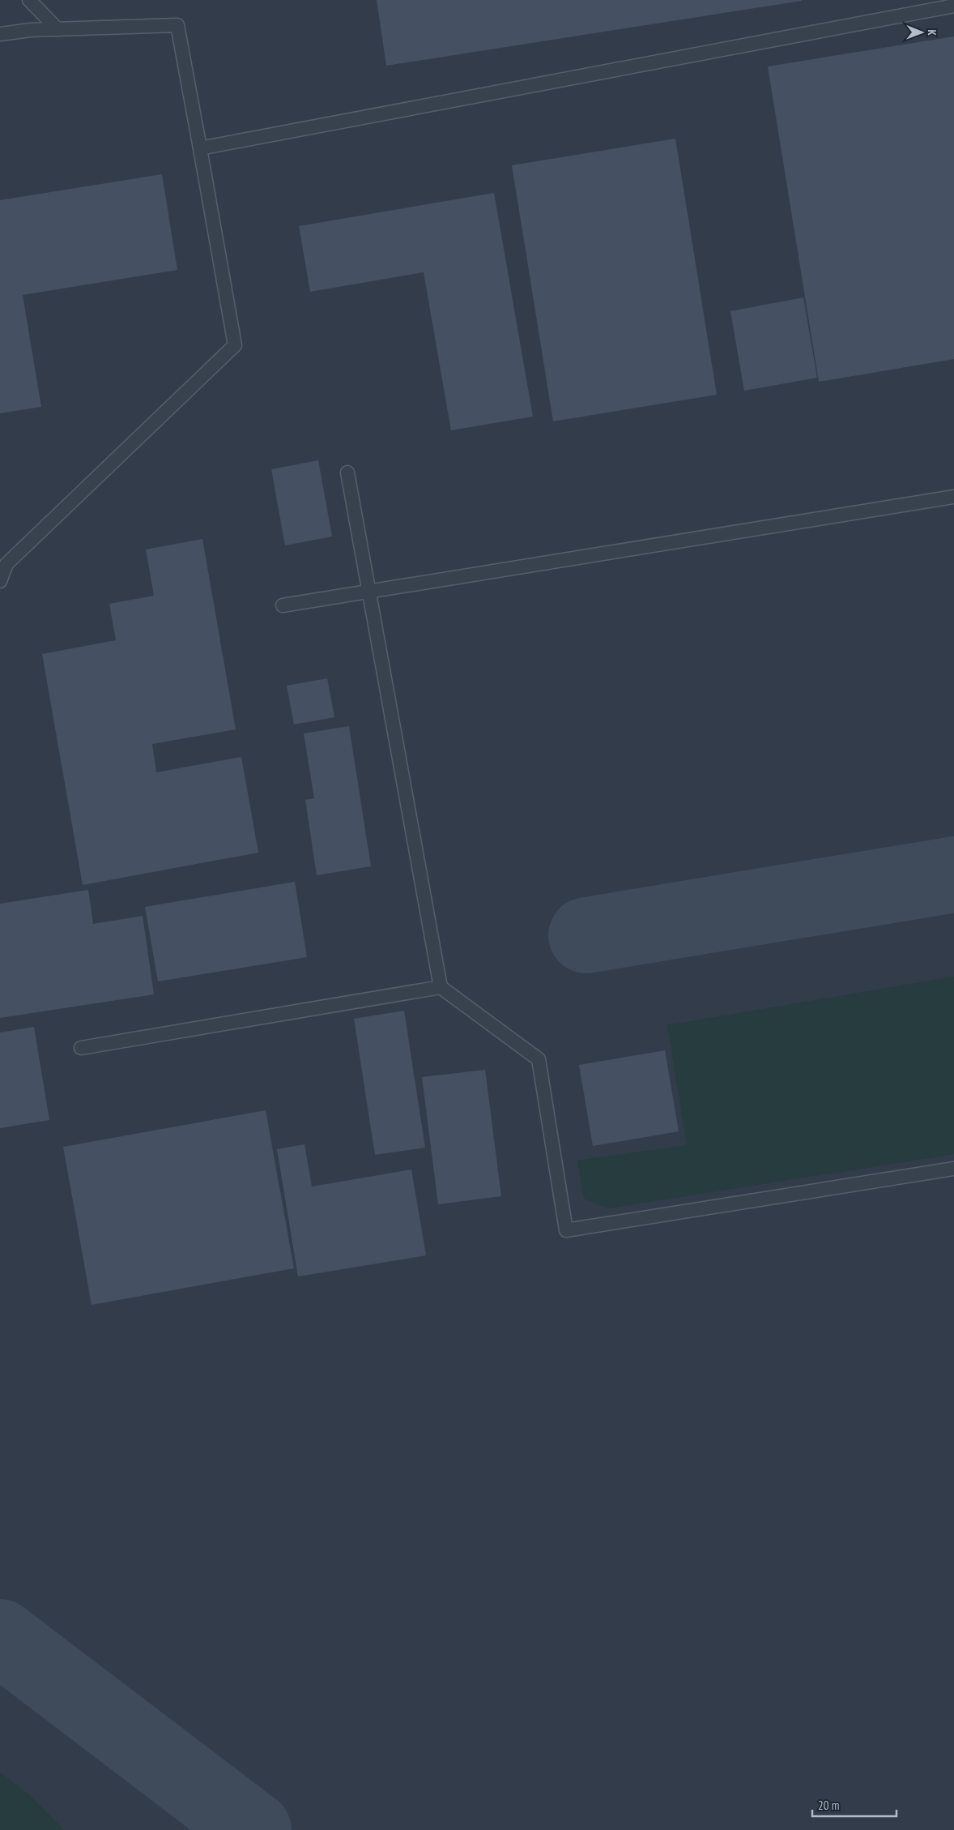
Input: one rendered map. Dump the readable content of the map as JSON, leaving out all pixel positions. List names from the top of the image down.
{
  "scale_bar": "20 m",
  "north": "right"
}
